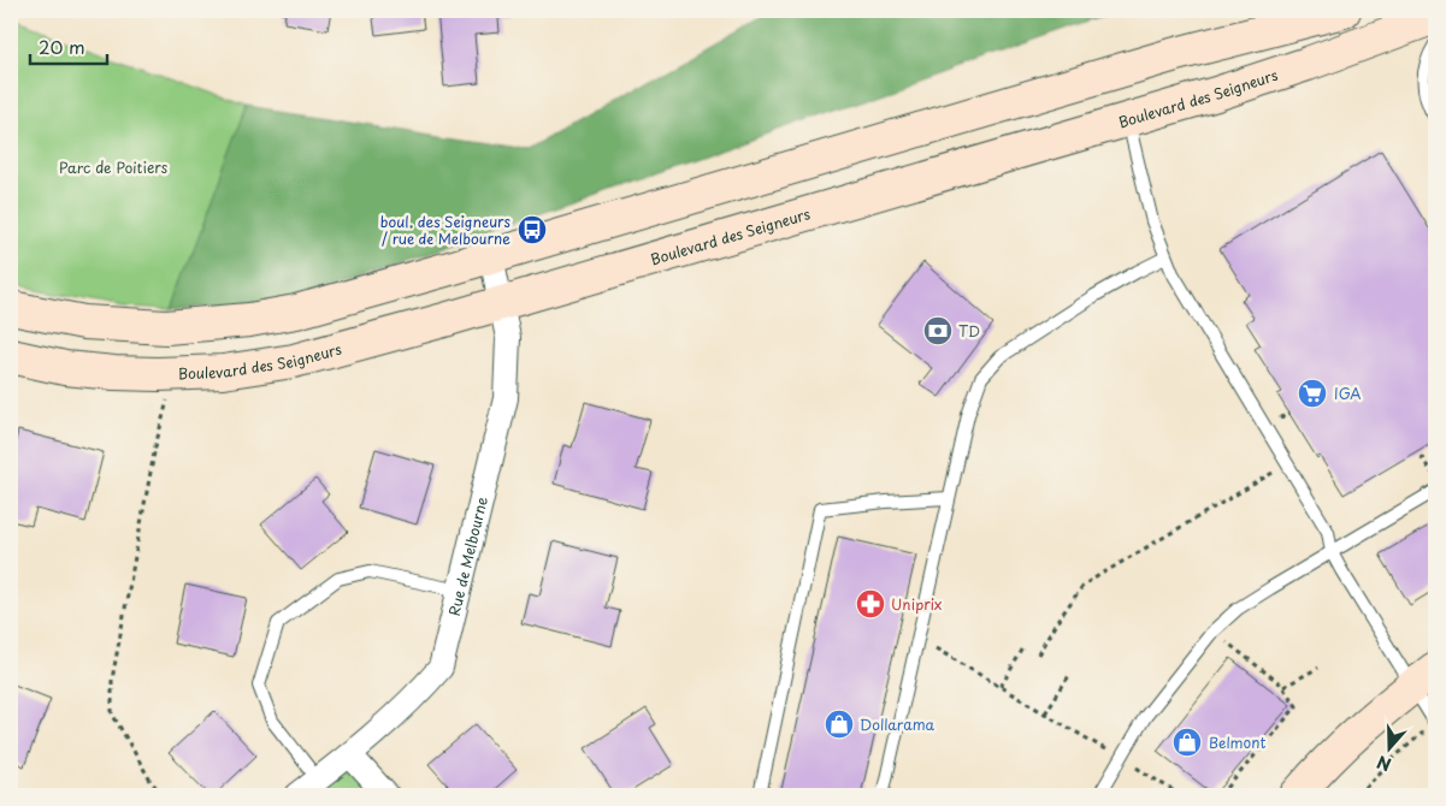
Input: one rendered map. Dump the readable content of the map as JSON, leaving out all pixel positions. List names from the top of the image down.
{
  "streets": {
    "street": ["Boulevard des Seigneurs", "Rue de Melbourne"]
  },
  "crossings": [
    ["Boulevard des Seigneurs", "Rue de Melbourne"]
  ],
  "parks": ["Parc de Poitiers"],
  "places": {
    "bus stop": ["boul. des Seigneurs / rue de Melbourne"],
    "bank": ["TD"],
    "supermarket": ["IGA"],
    "pharmacy": ["Uniprix"],
    "shop": ["Dollarama", "Belmont"]
  },
  "scale_bar": "20 m",
  "north": "bottom"
}
